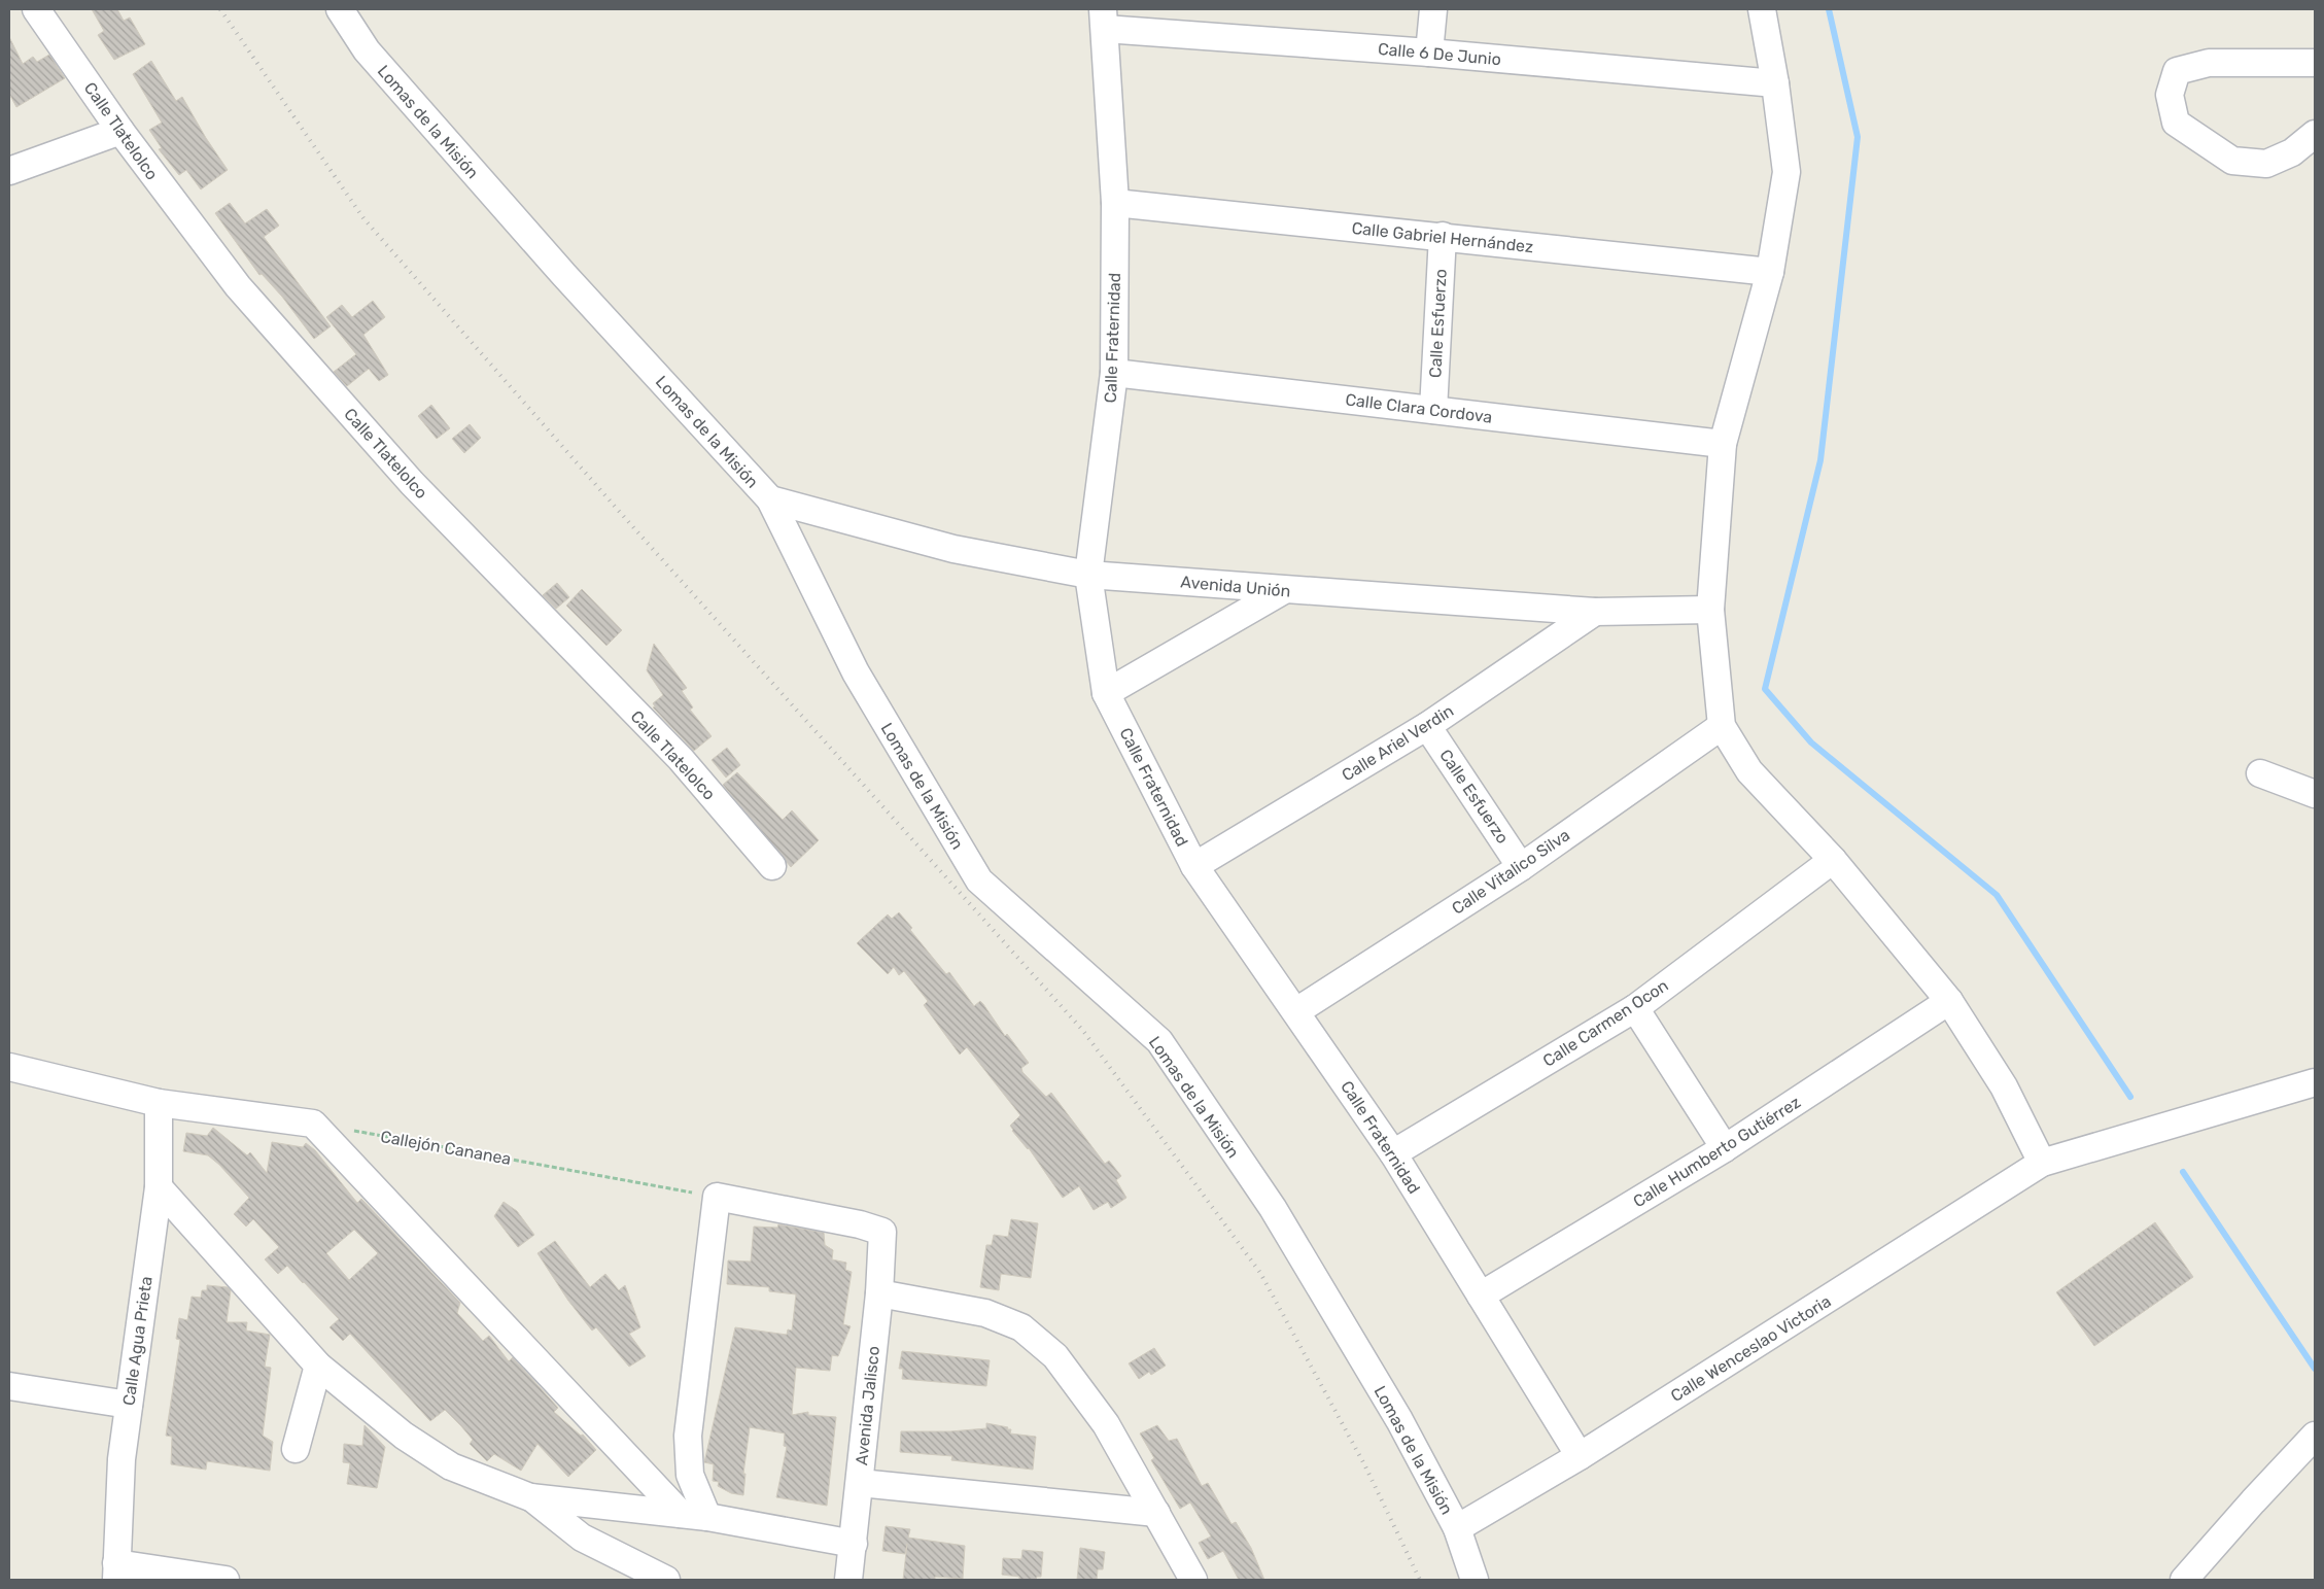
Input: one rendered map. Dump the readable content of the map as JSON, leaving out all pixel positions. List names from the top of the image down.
{
  "streets": {
    "street": [
      "Calle 6 De Junio",
      "Lomas de la Misión",
      "Calle Tlatelolco",
      "Calle Gabriel Hernández",
      "Calle Esfuerzo",
      "Calle Fraternidad",
      "Calle Clara Cordova",
      "Avenida Unión",
      "Calle Ariel Verdin",
      "Calle Vitalico Silva",
      "Calle Carmen Ocon",
      "Calle Humberto Gutiérrez",
      "Calle Agua Prieta",
      "Calle Wenceslao Victoria",
      "Avenida Jalisco"
    ],
    "path": ["Callejón Cananea"]
  },
  "crossings": [
    ["Calle 6 De Junio", "Calle Fraternidad"],
    ["Lomas de la Misión", "Avenida Unión"],
    ["Lomas de la Misión", "Calle Wenceslao Victoria"],
    ["Calle Gabriel Hernández", "Calle Esfuerzo"],
    ["Calle Gabriel Hernández", "Calle Fraternidad"],
    ["Calle Esfuerzo", "Calle Clara Cordova"],
    ["Calle Esfuerzo", "Calle Ariel Verdin"],
    ["Calle Esfuerzo", "Calle Vitalico Silva"],
    ["Calle Fraternidad", "Calle Clara Cordova"],
    ["Calle Fraternidad", "Avenida Unión"],
    ["Calle Fraternidad", "Calle Ariel Verdin"],
    ["Calle Fraternidad", "Calle Vitalico Silva"],
    ["Calle Fraternidad", "Calle Carmen Ocon"],
    ["Calle Fraternidad", "Calle Humberto Gutiérrez"],
    ["Calle Fraternidad", "Calle Wenceslao Victoria"],
    ["Avenida Unión", "Calle Ariel Verdin"],
    ["Callejón Cananea", "Avenida Jalisco"]
  ]
}
